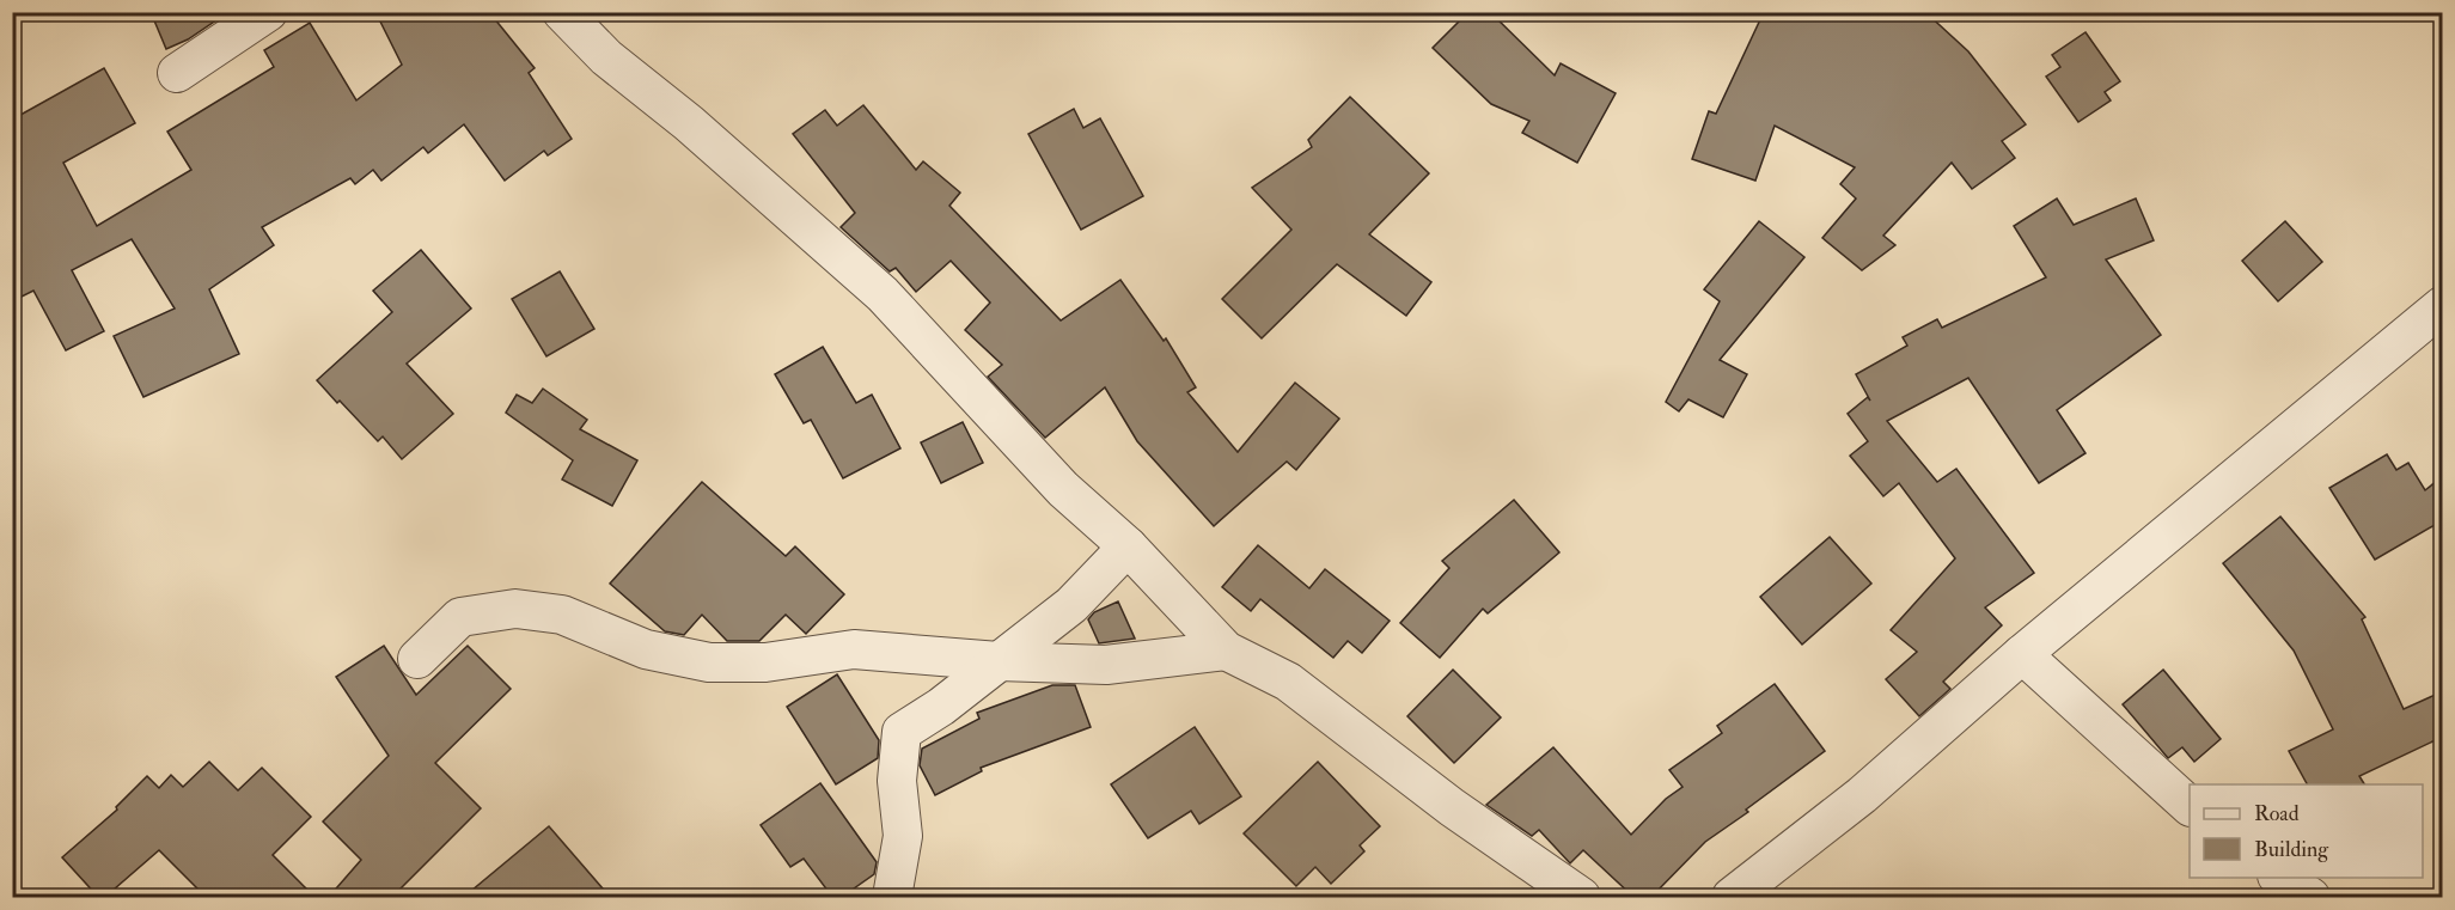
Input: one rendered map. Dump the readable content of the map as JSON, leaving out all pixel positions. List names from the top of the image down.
{
  "legend": ["Road", "Building"]
}
